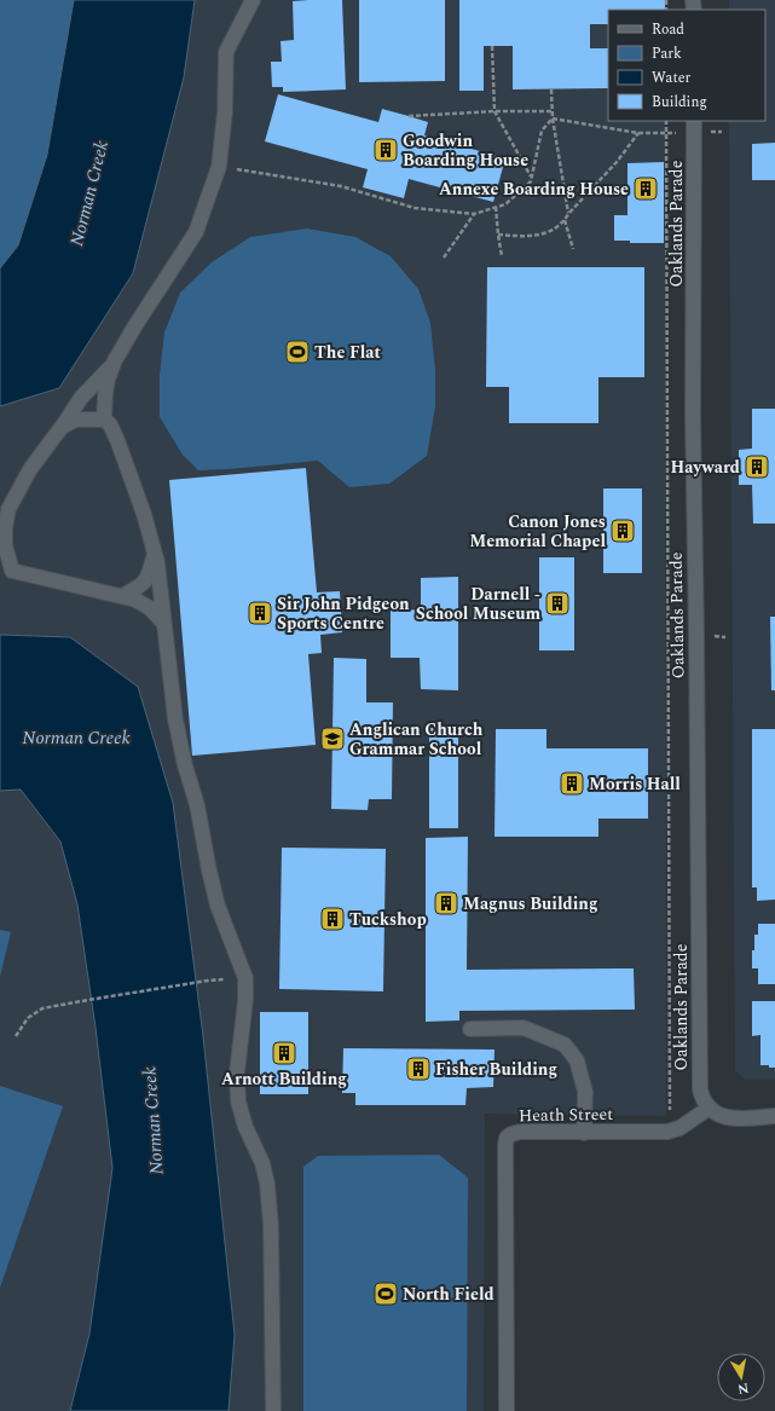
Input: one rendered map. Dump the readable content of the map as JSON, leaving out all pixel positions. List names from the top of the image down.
{
  "streets": {
    "street": ["Oaklands Parade", "Heath Street"]
  },
  "crossings": [
    ["Oaklands Parade", "Heath Street"]
  ],
  "water": ["Norman Creek"],
  "places": {
    "building": [
      "Goodwin Boarding House",
      "Annexe Boarding House",
      "Hayward",
      "Canon Jones Memorial Chapel",
      "Darnell - School Museum",
      "Sir John Pidgeon Sports Centre",
      "Morris Hall",
      "Magnus Building",
      "Tuckshop",
      "Arnott Building",
      "Fisher Building"
    ],
    "sports": ["The Flat", "North Field"],
    "school or university": ["Anglican Church Grammar School"]
  },
  "legend": [
    "Road",
    "Park",
    "Water",
    "Building"
  ],
  "north": "bottom"
}
